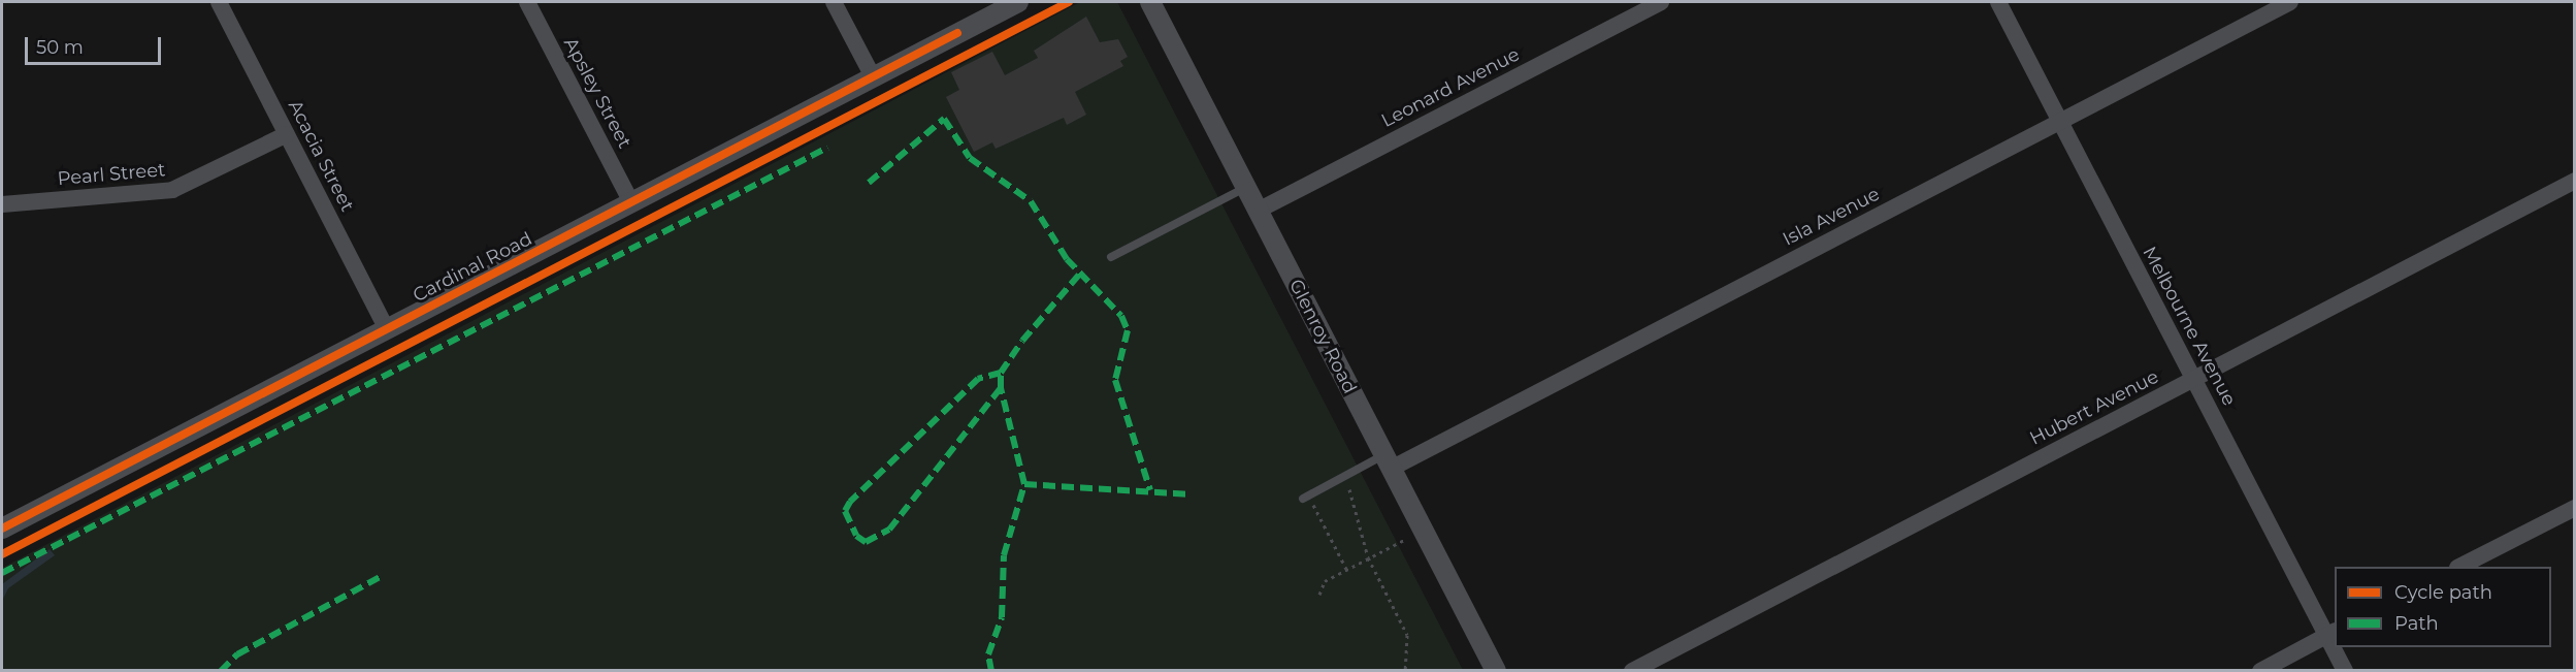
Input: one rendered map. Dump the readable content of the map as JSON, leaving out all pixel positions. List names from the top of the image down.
{
  "streets": {
    "street": [
      "Leonard Avenue",
      "Apsley Street",
      "Acacia Street",
      "Pearl Street",
      "Isla Avenue",
      "Cardinal Road",
      "Melbourne Avenue",
      "Glenroy Road",
      "Hubert Avenue"
    ]
  },
  "crossings": [
    ["Leonard Avenue", "Glenroy Road"],
    ["Apsley Street", "Cardinal Road"],
    ["Acacia Street", "Pearl Street"],
    ["Acacia Street", "Cardinal Road"],
    ["Isla Avenue", "Melbourne Avenue"],
    ["Isla Avenue", "Glenroy Road"],
    ["Melbourne Avenue", "Hubert Avenue"]
  ],
  "legend": ["Cycle path", "Path"],
  "scale_bar": "50 m"
}
